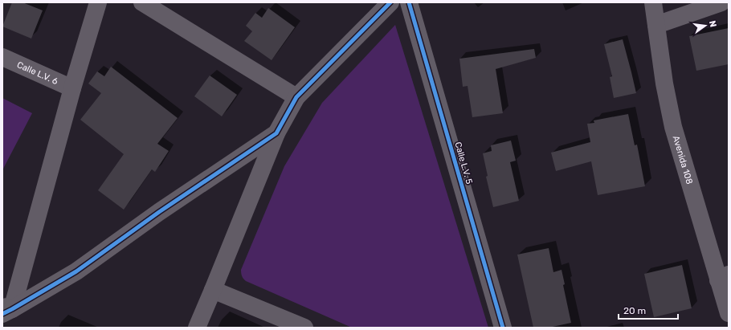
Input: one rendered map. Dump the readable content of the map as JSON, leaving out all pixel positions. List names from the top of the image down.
{
  "streets": {
    "street": ["Calle L.V. 6", "Avenida 108", "Calle L.V. 5"]
  },
  "scale_bar": "20 m",
  "north": "right"
}
